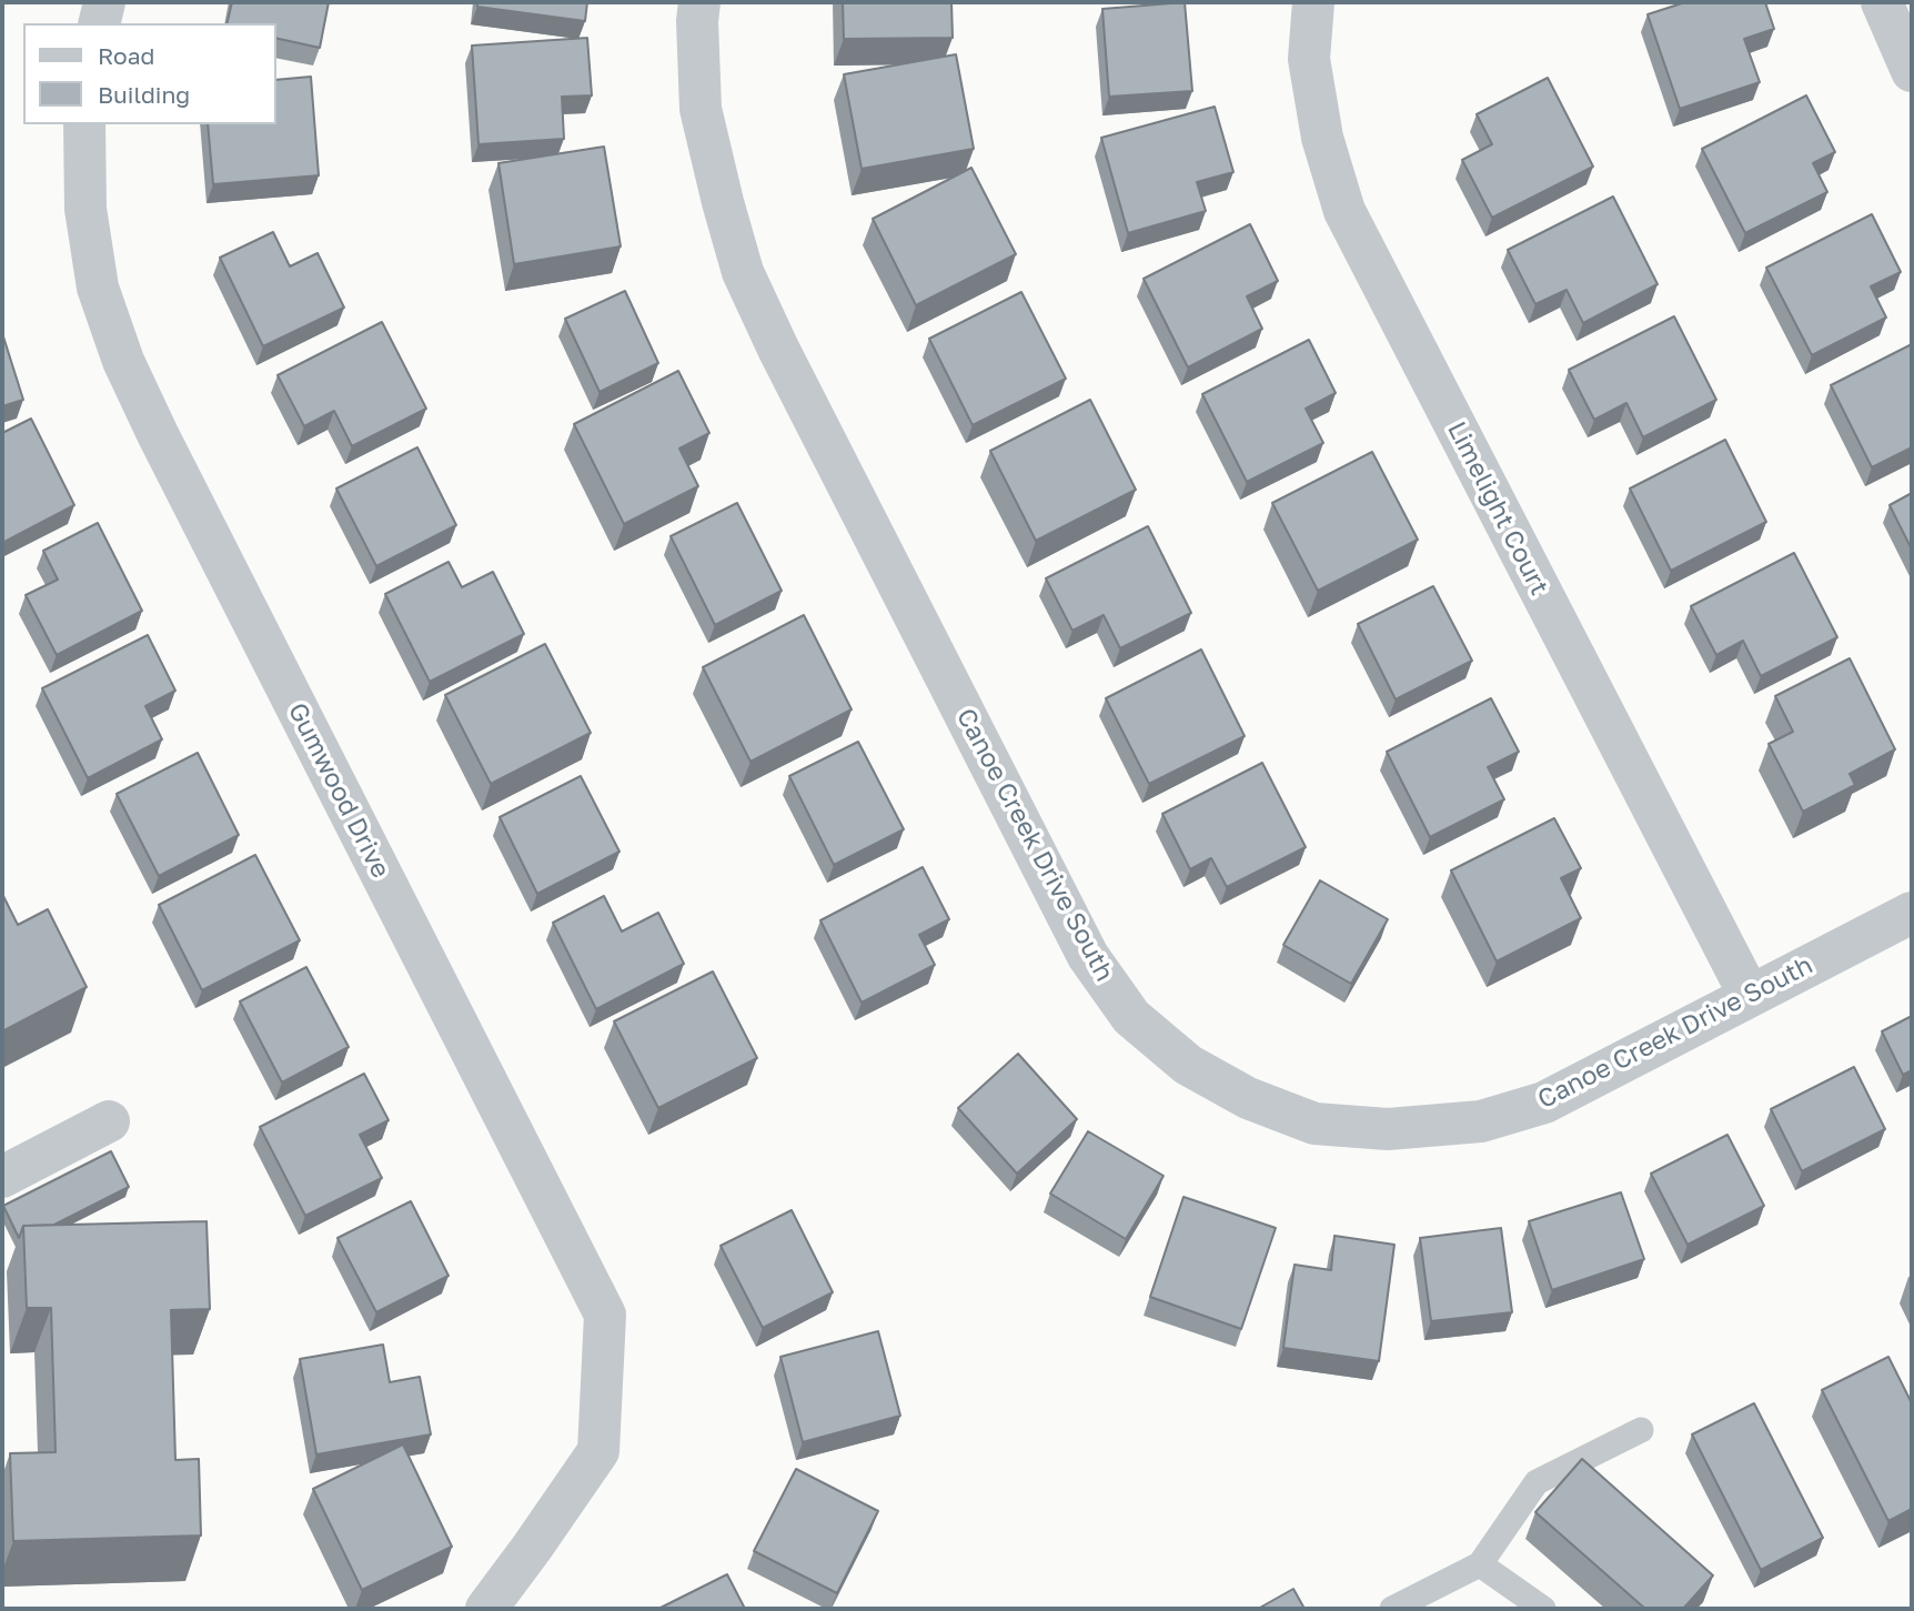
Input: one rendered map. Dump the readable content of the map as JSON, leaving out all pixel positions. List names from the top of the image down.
{
  "streets": {
    "street": ["Limelight Court", "Gumwood Drive", "Canoe Creek Drive South"]
  },
  "crossings": [
    ["Limelight Court", "Canoe Creek Drive South"]
  ],
  "legend": ["Road", "Building"]
}
